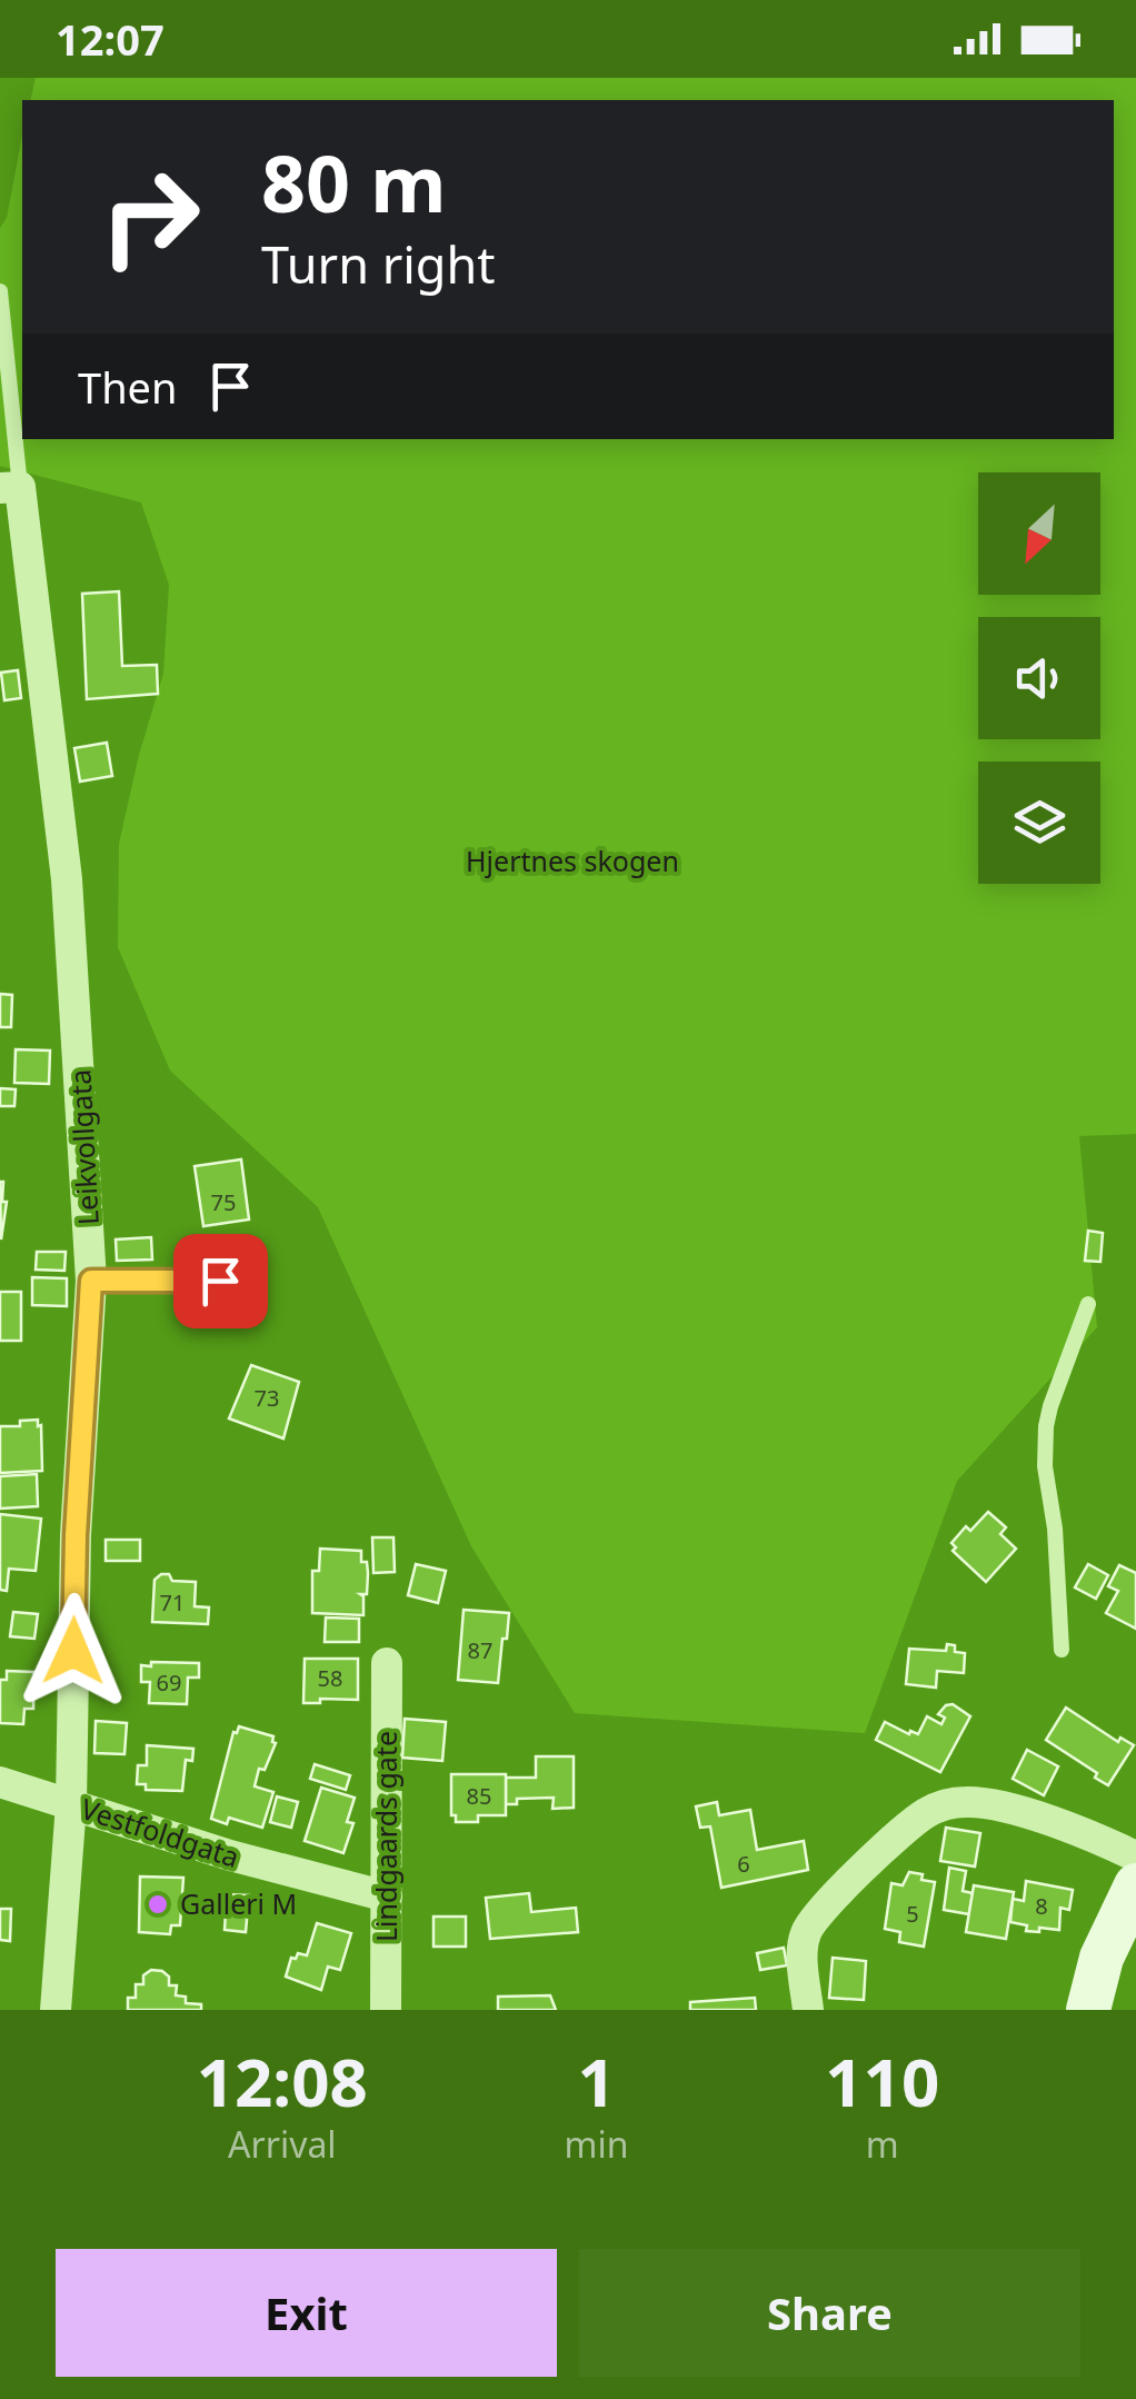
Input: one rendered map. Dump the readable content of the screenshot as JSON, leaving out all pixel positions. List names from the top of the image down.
{
  "streets": {
    "street": ["Leikvollgata", "Vestfoldgata", "Lindgaards gate"]
  },
  "crossings": [
    ["Leikvollgata", "Vestfoldgata"],
    ["Vestfoldgata", "Lindgaards gate"]
  ],
  "parks": ["Hjertnes skogen"],
  "places": ["Galleri M"],
  "house_numbers": [
    "75",
    "73",
    "71",
    "87",
    "58",
    "69",
    "85",
    "6",
    "8",
    "5"
  ],
  "north": "bottom left",
  "page": {
    "status": "12:07",
    "turn": ["80 m", "Turn right"],
    "then": "Then",
    "eta": [
      "12:08",
      "Arrival",
      "1",
      "min",
      "110",
      "m"
    ],
    "buttons": ["Exit", "Share"]
  }
}
